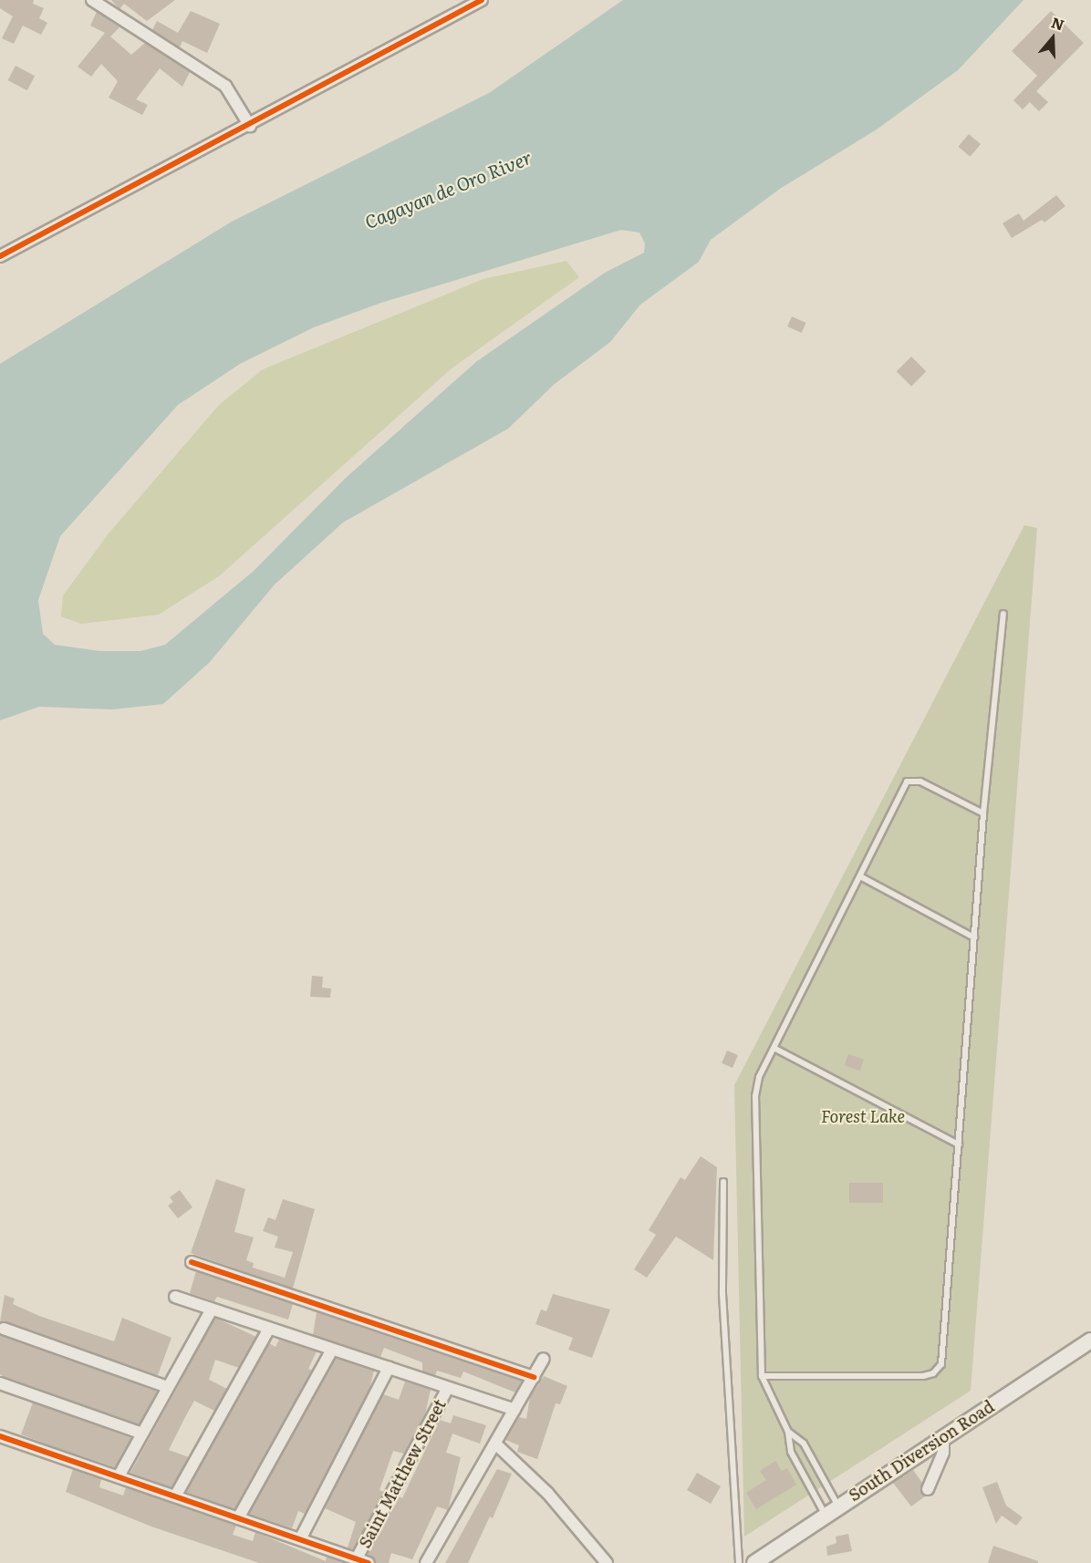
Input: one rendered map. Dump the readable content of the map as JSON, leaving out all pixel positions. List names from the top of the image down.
{
  "streets": {
    "main road": ["South Diversion Road"],
    "street": ["Saint Matthew Street"]
  },
  "water": ["Cagayan de Oro River"],
  "parks": ["Forest Lake"],
  "north": "top"
}
